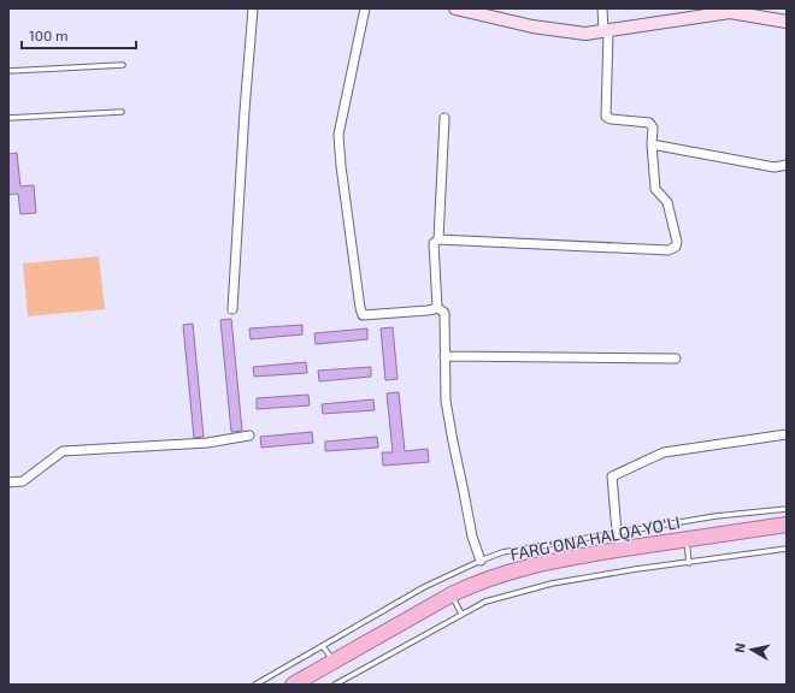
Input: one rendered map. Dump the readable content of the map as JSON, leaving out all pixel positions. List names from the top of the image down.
{
  "streets": {
    "main road": ["FARG‘ONA HALQA YO‘LI"]
  },
  "scale_bar": "100 m",
  "north": "left"
}
